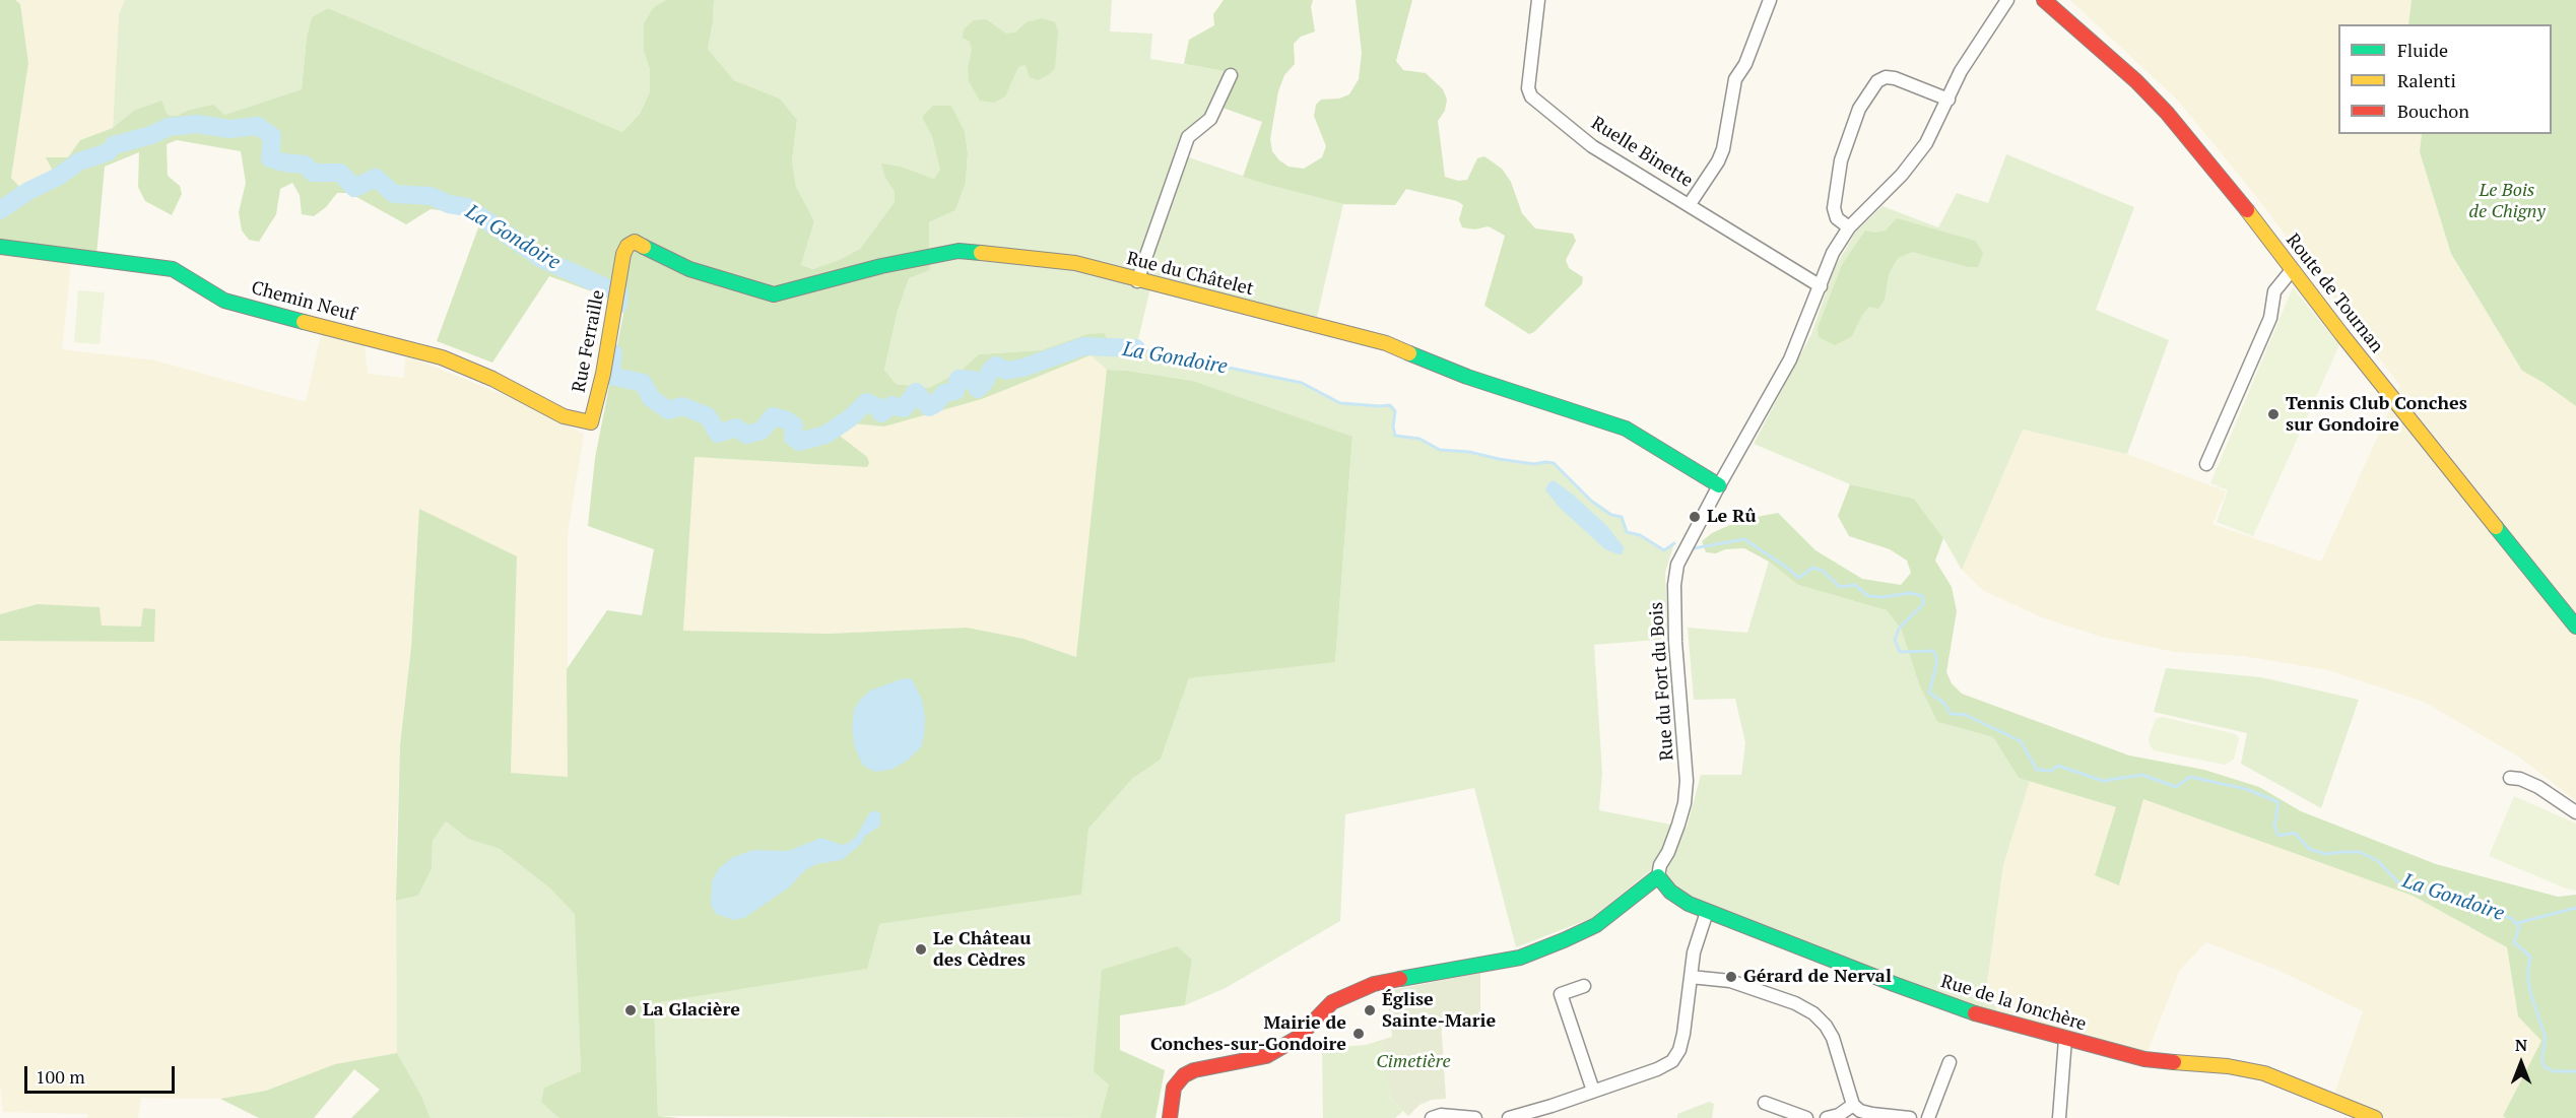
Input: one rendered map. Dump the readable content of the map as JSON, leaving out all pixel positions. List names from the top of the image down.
{
  "streets": {
    "street": [
      "Ruelle Binette",
      "Rue du Châtelet",
      "Route de Tournan",
      "Chemin Neuf",
      "Rue Ferraille",
      "Rue du Fort du Bois",
      "Rue de la Jonchère"
    ]
  },
  "crossings": [
    ["Ruelle Binette", "Rue du Fort du Bois"],
    ["Rue du Châtelet", "Rue Ferraille"],
    ["Rue du Châtelet", "Rue du Fort du Bois"],
    ["Chemin Neuf", "Rue Ferraille"],
    ["Rue du Fort du Bois", "Rue de la Jonchère"]
  ],
  "water": ["La Gondoire"],
  "parks": ["Le Bois de Chigny", "Cimetière"],
  "places": [
    "Tennis Club Conches sur Gondoire",
    "Le Rû",
    "Le Château des Cèdres",
    "Gérard de Nerval",
    "La Glacière",
    "Église Sainte-Marie",
    "Mairie de Conches-sur-Gondoire"
  ],
  "legend": ["Fluide", "Ralenti", "Bouchon"],
  "scale_bar": "100 m",
  "north": "top"
}
